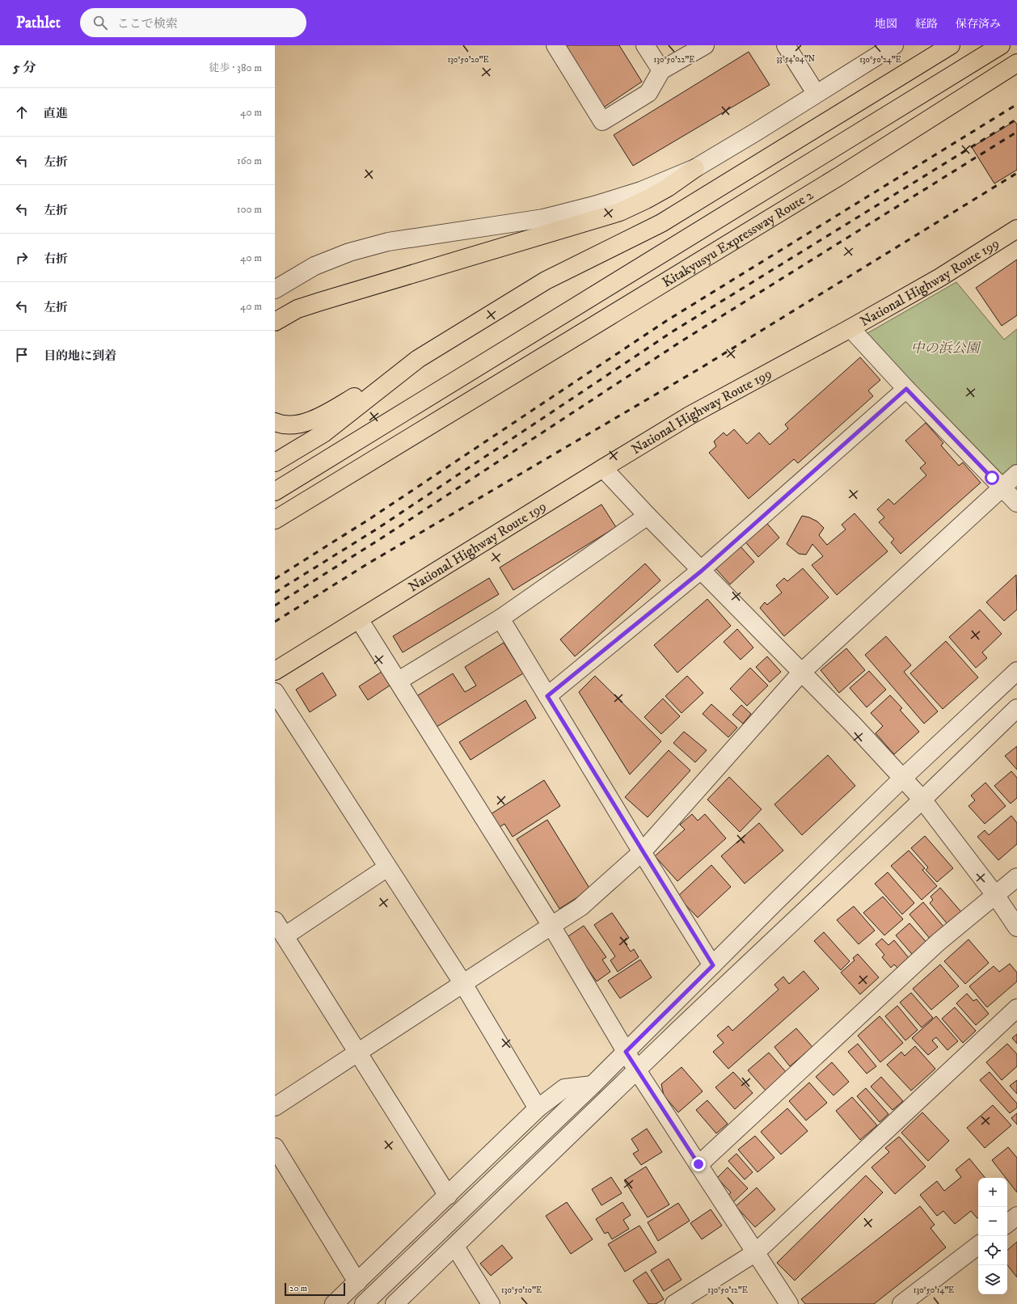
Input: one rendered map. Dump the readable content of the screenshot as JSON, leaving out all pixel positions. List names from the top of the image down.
{
  "streets": {
    "highway": ["Kitakyusyu Expressway Route 2", "National Highway Route 199"]
  },
  "parks": ["中の浜公園"],
  "scale_bar": "20 m",
  "page": {
    "header": "Pathlet",
    "search": "ここで検索",
    "nav": ["地図", "経路", "保存済み"],
    "heading": ["5 分", "徒歩 · 380 m"],
    "list": [
      ["直進", "40 m"],
      ["左折", "160 m"],
      ["左折", "100 m"],
      ["右折", "40 m"],
      ["左折", "40 m"],
      "目的地に到着"
    ],
    "map_buttons": ["+", "−"],
    "scale": "20 m"
  },
  "coordinates": [
    "33°54'04\"N",
    "130°50'20\"E",
    "130°50'22\"E",
    "130°50'24\"E",
    "130°50'10\"E",
    "130°50'12\"E",
    "130°50'14\"E"
  ]
}
